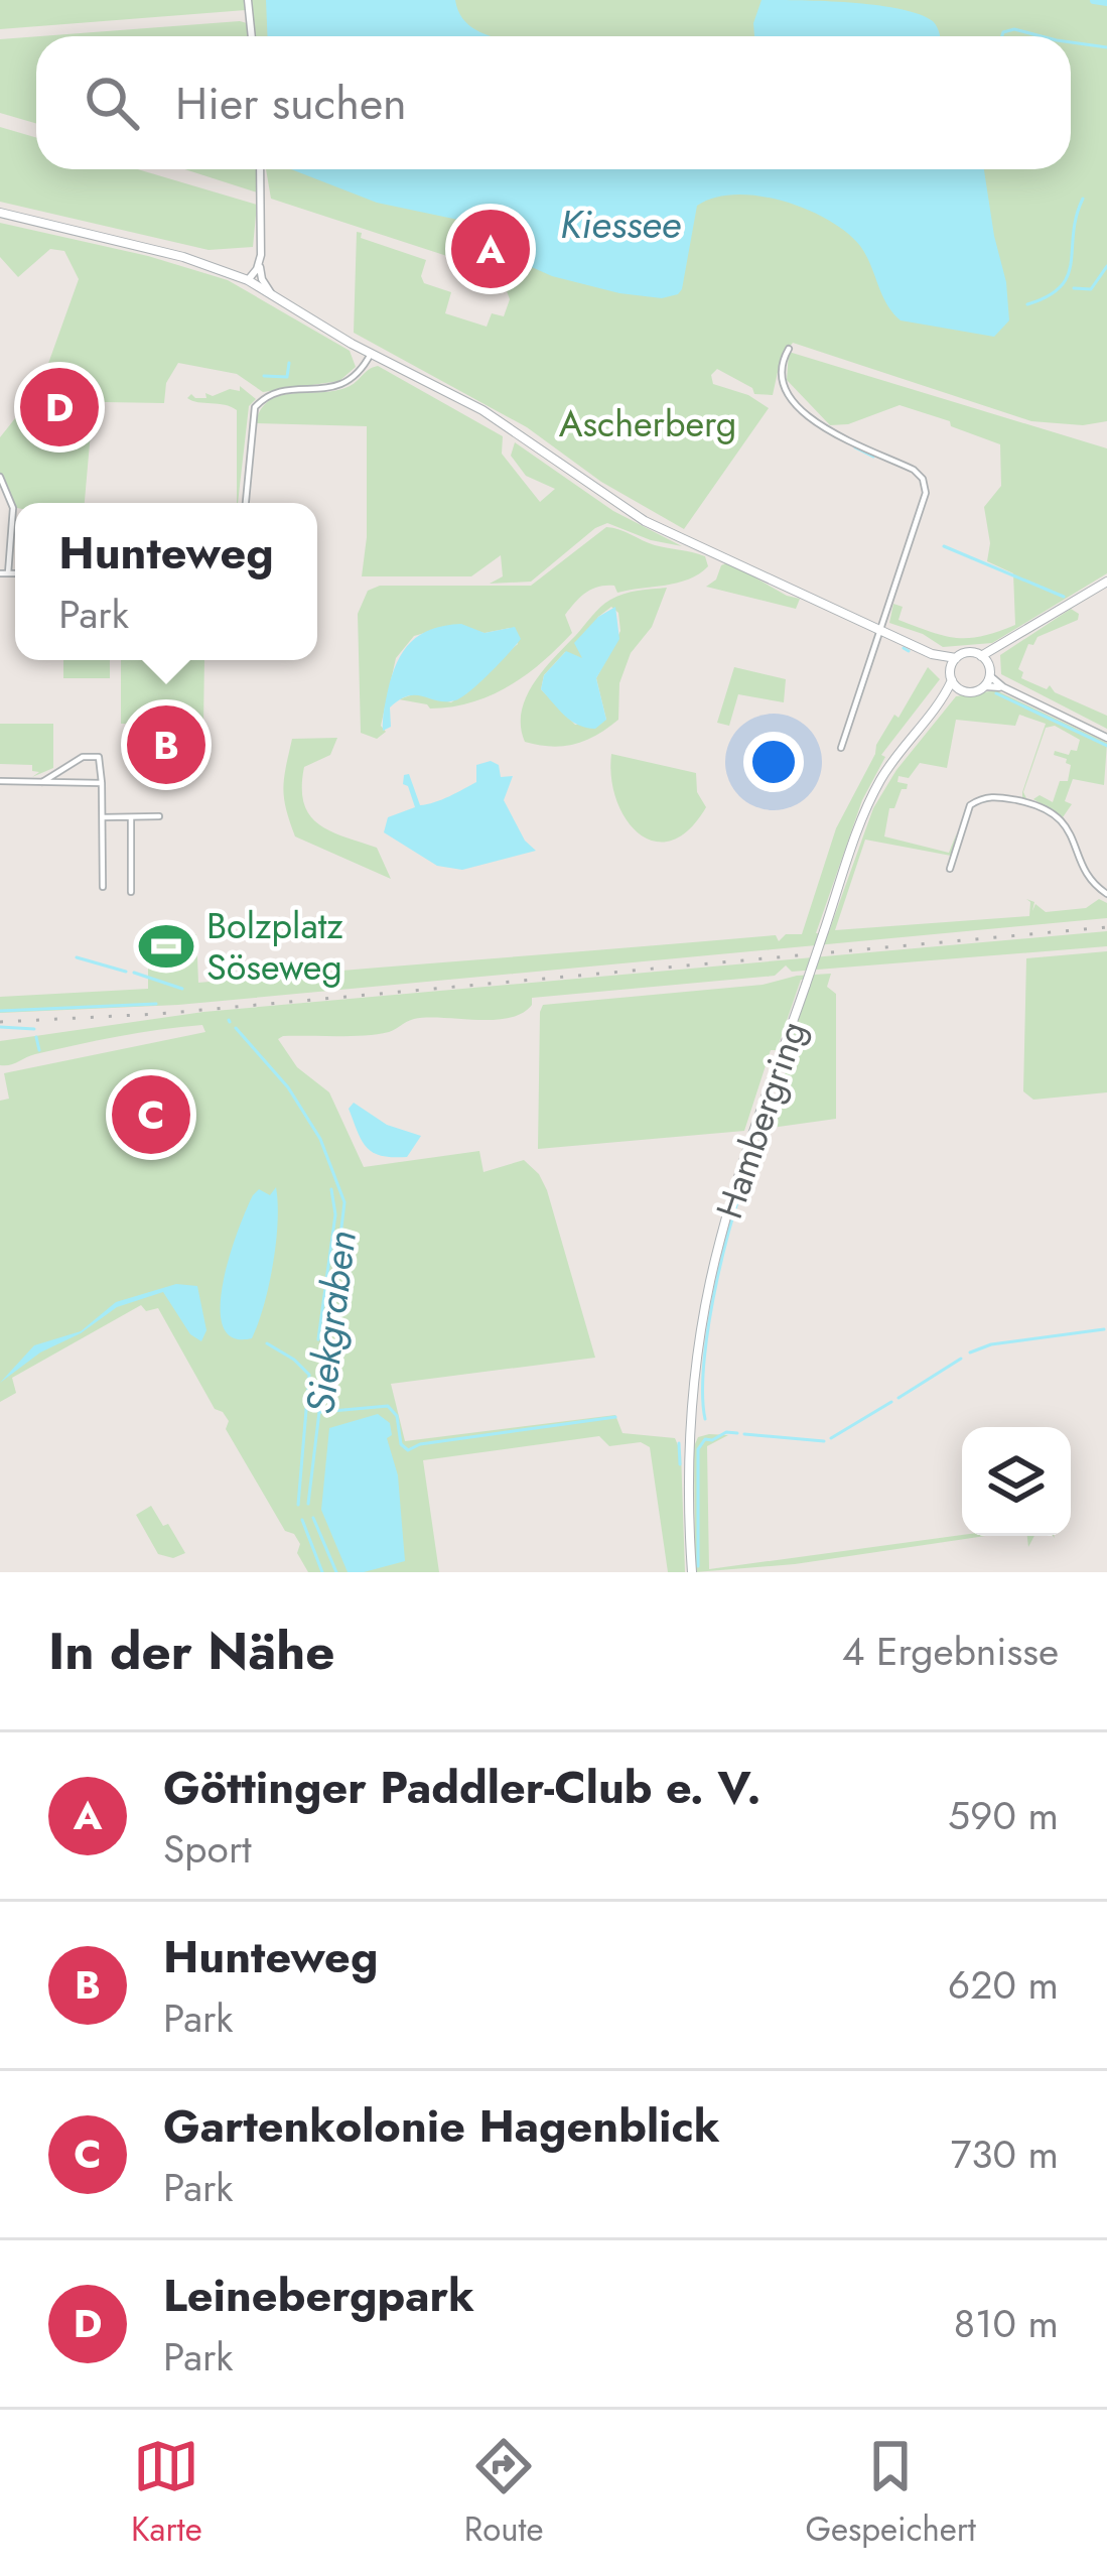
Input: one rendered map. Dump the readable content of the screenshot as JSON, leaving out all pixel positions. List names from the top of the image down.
{
  "streets": {
    "main road": ["Hambergring"]
  },
  "water": ["Kiessee", "Siekgraben"],
  "parks": ["Ascherberg"],
  "places": {
    "sports": ["Bolzplatz Söseweg"]
  },
  "page": {
    "search": "Hier suchen",
    "pins": [
      "A",
      "D",
      "B",
      "C"
    ],
    "popup": ["Hunteweg", "Park"],
    "heading": ["In der Nähe", "4 Ergebnisse"],
    "list": [
      {
        "mark": "A",
        "name": "Göttinger Paddler-Club e. V.",
        "note": "Sport",
        "value": "590 m"
      },
      {
        "mark": "B",
        "name": "Hunteweg",
        "note": "Park",
        "value": "620 m"
      },
      {
        "mark": "C",
        "name": "Gartenkolonie Hagenblick",
        "note": "Park",
        "value": "730 m"
      },
      {
        "mark": "D",
        "name": "Leinebergpark",
        "note": "Park",
        "value": "810 m"
      }
    ],
    "nav": ["Karte", "Route", "Gespeichert"]
  }
}
